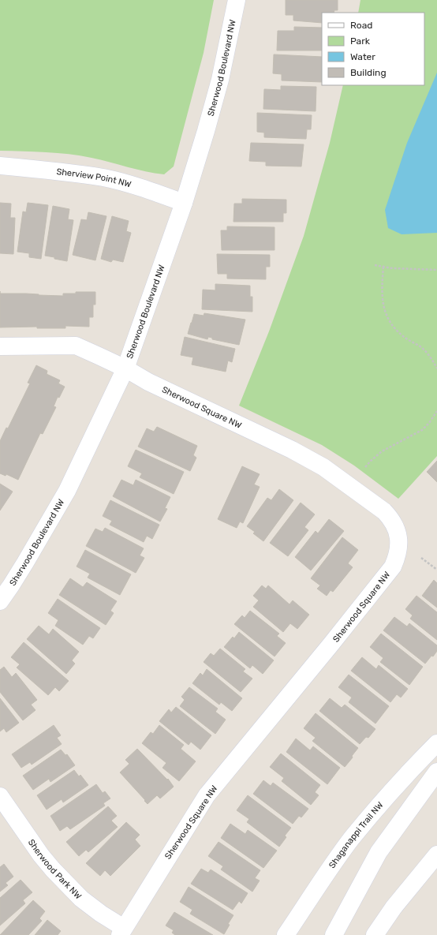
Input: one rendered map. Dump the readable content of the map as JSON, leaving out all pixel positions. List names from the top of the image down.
{
  "streets": {
    "street": [
      "Sherwood Boulevard NW",
      "Sherview Point NW",
      "Sherwood Square NW",
      "Shaganappi Trail NW",
      "Sherwood Park NW"
    ]
  },
  "crossings": [
    ["Sherwood Boulevard NW", "Sherview Point NW"],
    ["Sherwood Boulevard NW", "Sherwood Square NW"],
    ["Sherwood Square NW", "Sherwood Park NW"]
  ],
  "legend": [
    "Road",
    "Park",
    "Water",
    "Building"
  ]
}
